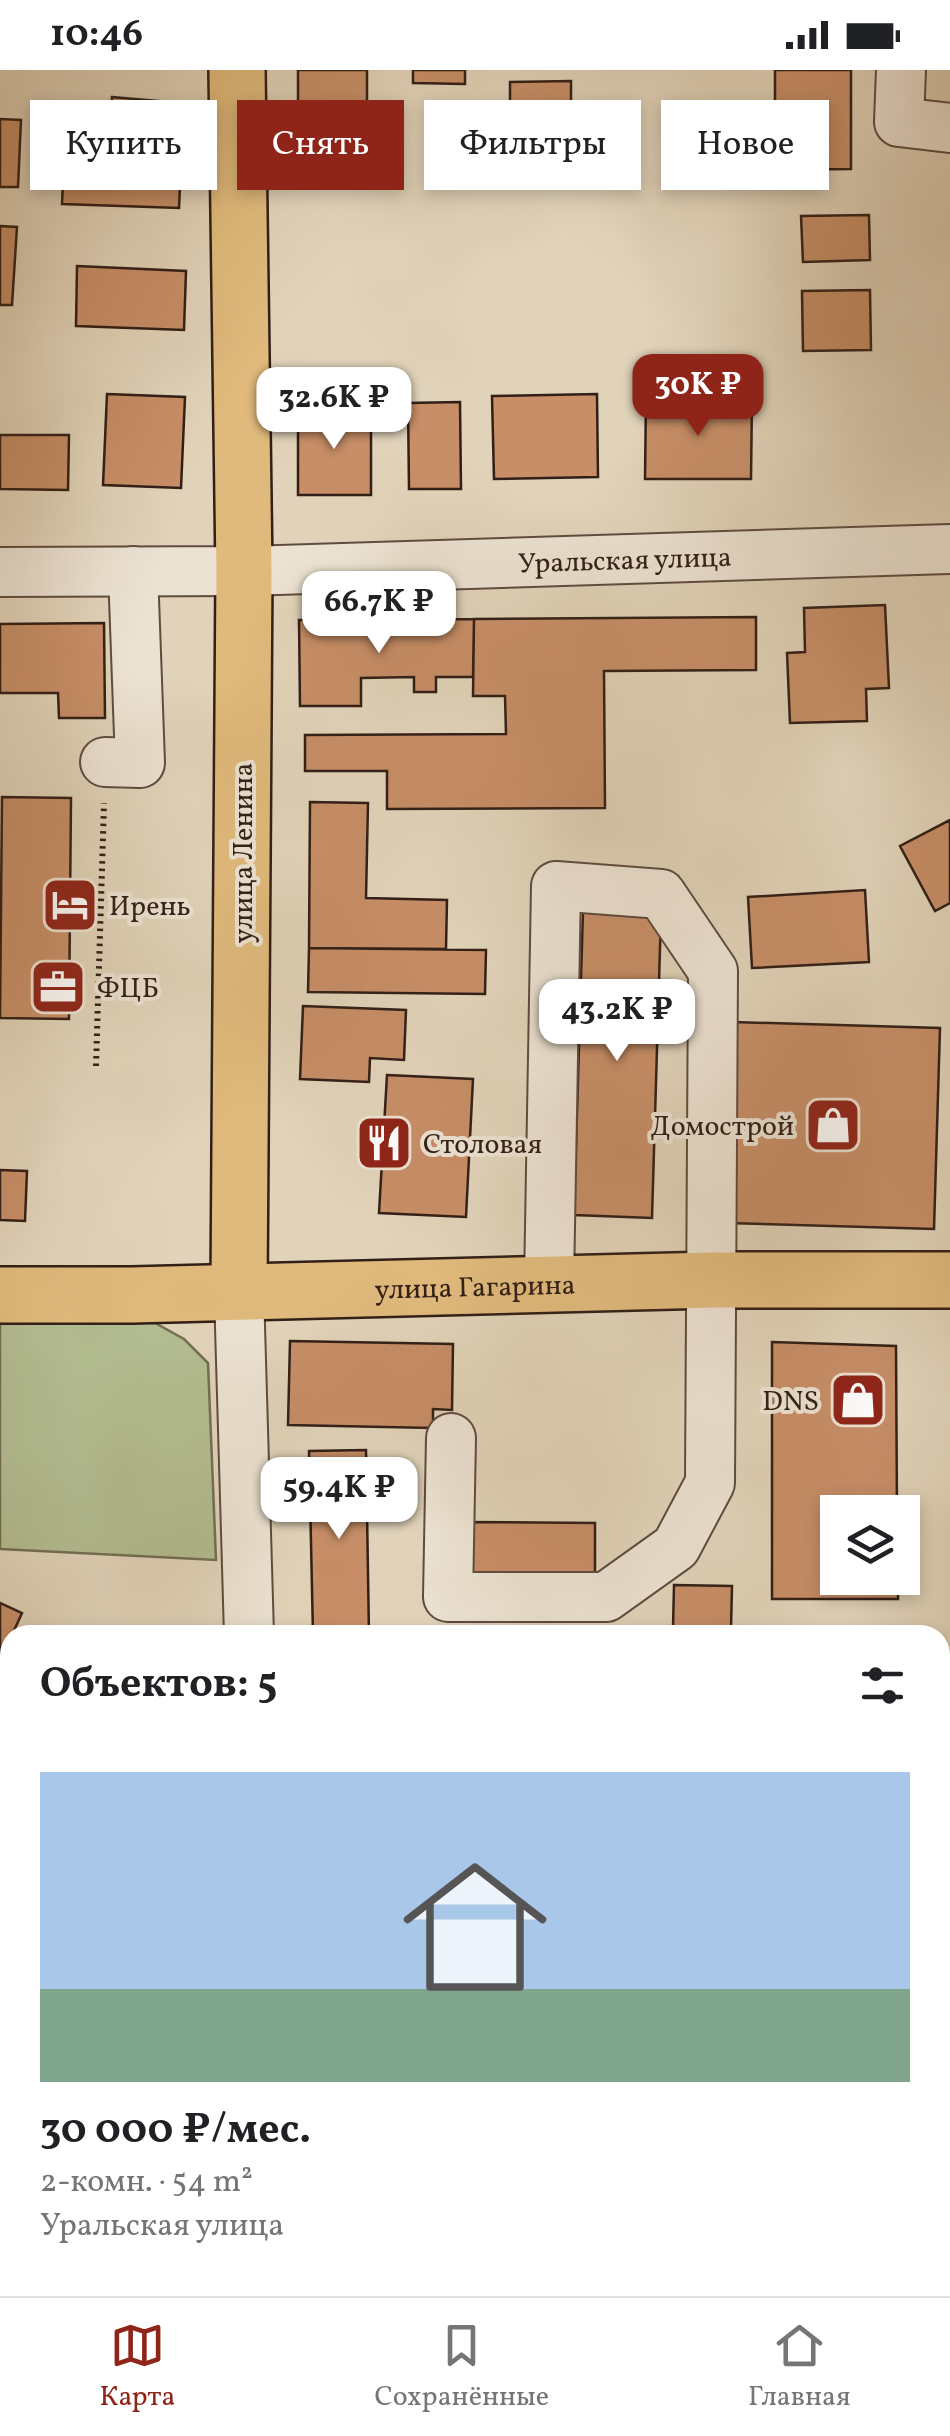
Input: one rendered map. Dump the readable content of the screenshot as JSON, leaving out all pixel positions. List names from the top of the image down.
{
  "streets": {
    "main road": ["улица Ленина", "улица Гагарина"],
    "street": ["Уральская улица"]
  },
  "crossings": [
    ["Уральская улица", "улица Ленина"],
    ["улица Ленина", "улица Гагарина"]
  ],
  "places": {
    "hotel": ["Ирень"],
    "office": ["ФЦБ"],
    "shop": ["Домострой", "DNS"],
    "restaurant": ["Столовая"]
  },
  "page": {
    "status": "10:46",
    "chip": [
      "Купить",
      "Снять",
      "Фильтры",
      "Новое"
    ],
    "price": [
      "30K ₽",
      "32.6K ₽",
      "66.7K ₽",
      "43.2K ₽",
      "59.4K ₽"
    ],
    "heading": "Объектов: 5",
    "list": [
      {
        "name": "30 000 ₽/мес.",
        "note": "2-комн. · 54 m² · Уральская улица"
      }
    ],
    "tabs": ["Карта", "Сохранённые", "Главная"]
  }
}
